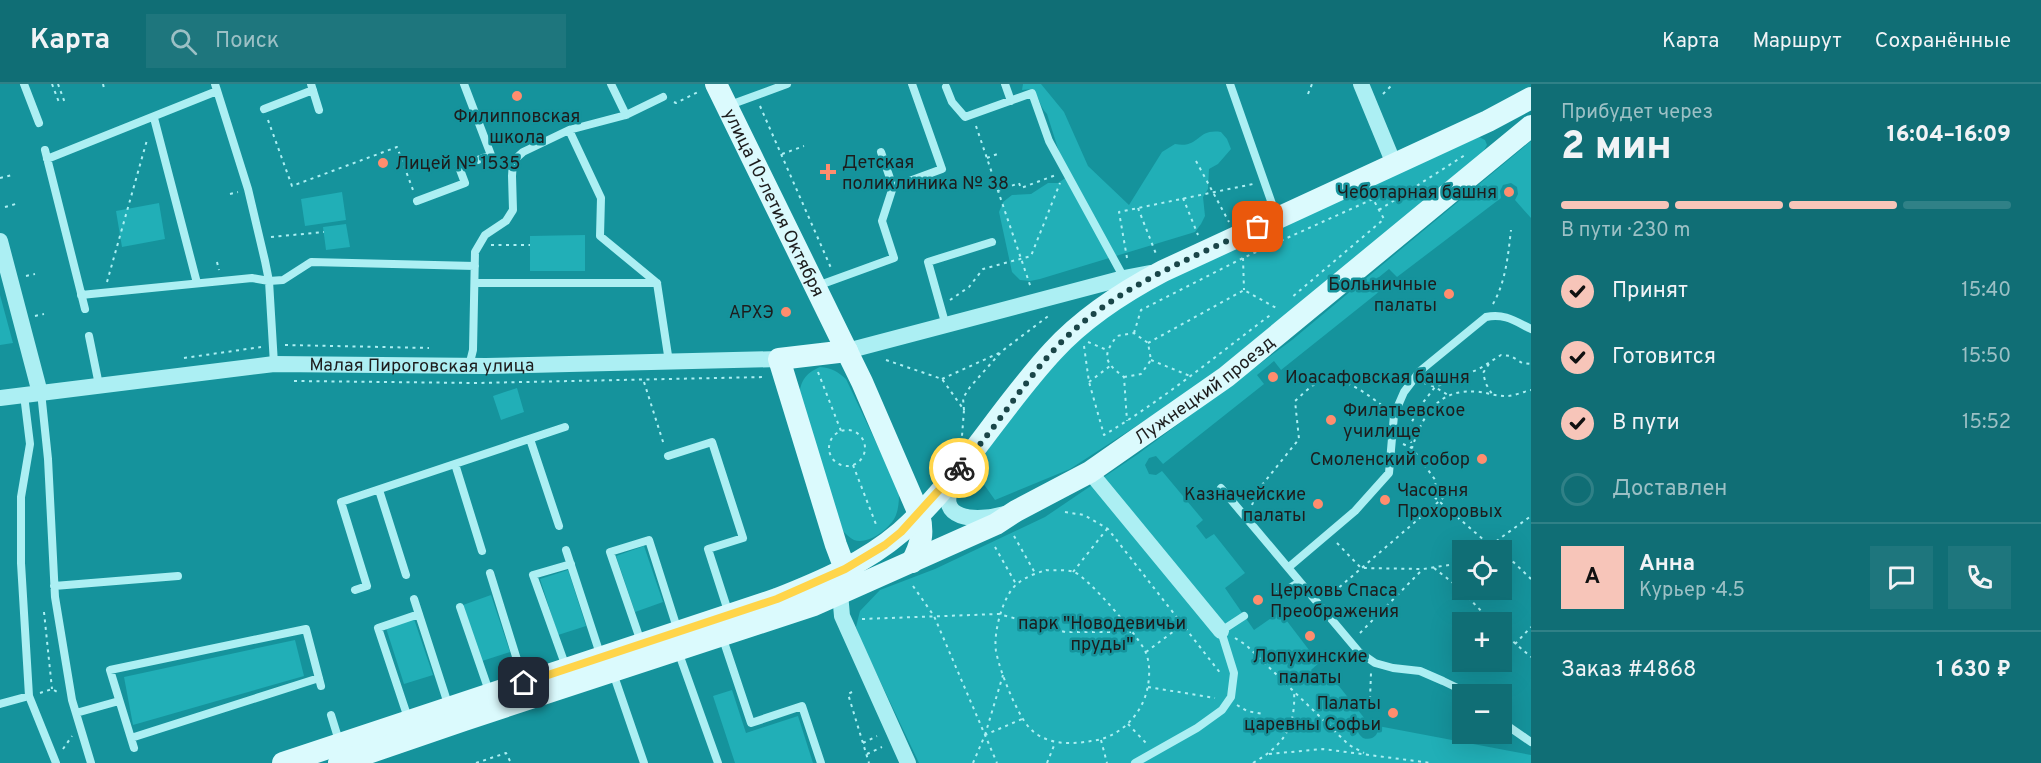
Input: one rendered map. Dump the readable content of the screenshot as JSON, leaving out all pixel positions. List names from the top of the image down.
{
  "streets": {
    "main road": ["улица 10-летия Октября", "Малая Пироговская улица", "Лужнецкий проезд"]
  },
  "crossings": [
    ["улица 10-летия Октября", "Малая Пироговская улица"],
    ["улица 10-летия Октября", "Лужнецкий проезд"]
  ],
  "parks": ["парк \"Новодевичьи пруды\""],
  "places": {
    "other": [
      "Филипповская школа",
      "Лицей № 1535",
      "Чеботарная башня",
      "Больничные палаты",
      "АРХЭ",
      "Иоасафовская башня",
      "Филатьевское училище",
      "Смоленский собор",
      "Часовня Прохоровых",
      "Казначейские палаты",
      "Церковь Спаса Преображения",
      "Лопухинские палаты",
      "Палаты царевны Софьи"
    ],
    "health": ["Детская поликлиника № 38"]
  },
  "page": {
    "header": "Карта",
    "search": "Поиск",
    "nav": ["Карта", "Маршрут", "Сохранённые"],
    "heading": ["2 мин", "Прибудет через", "16:04–16:09"],
    "panel": [
      "Анна",
      "Курьер · 4.5",
      "Заказ #4868",
      "1 630 ₽"
    ],
    "bar": "В пути · 230 m",
    "list": [
      ["Принят", "15:40"],
      ["Готовится", "15:50"],
      ["В пути", "15:52"],
      "Доставлен"
    ],
    "map_buttons": ["+", "−"],
    "round": "А"
  }
}
